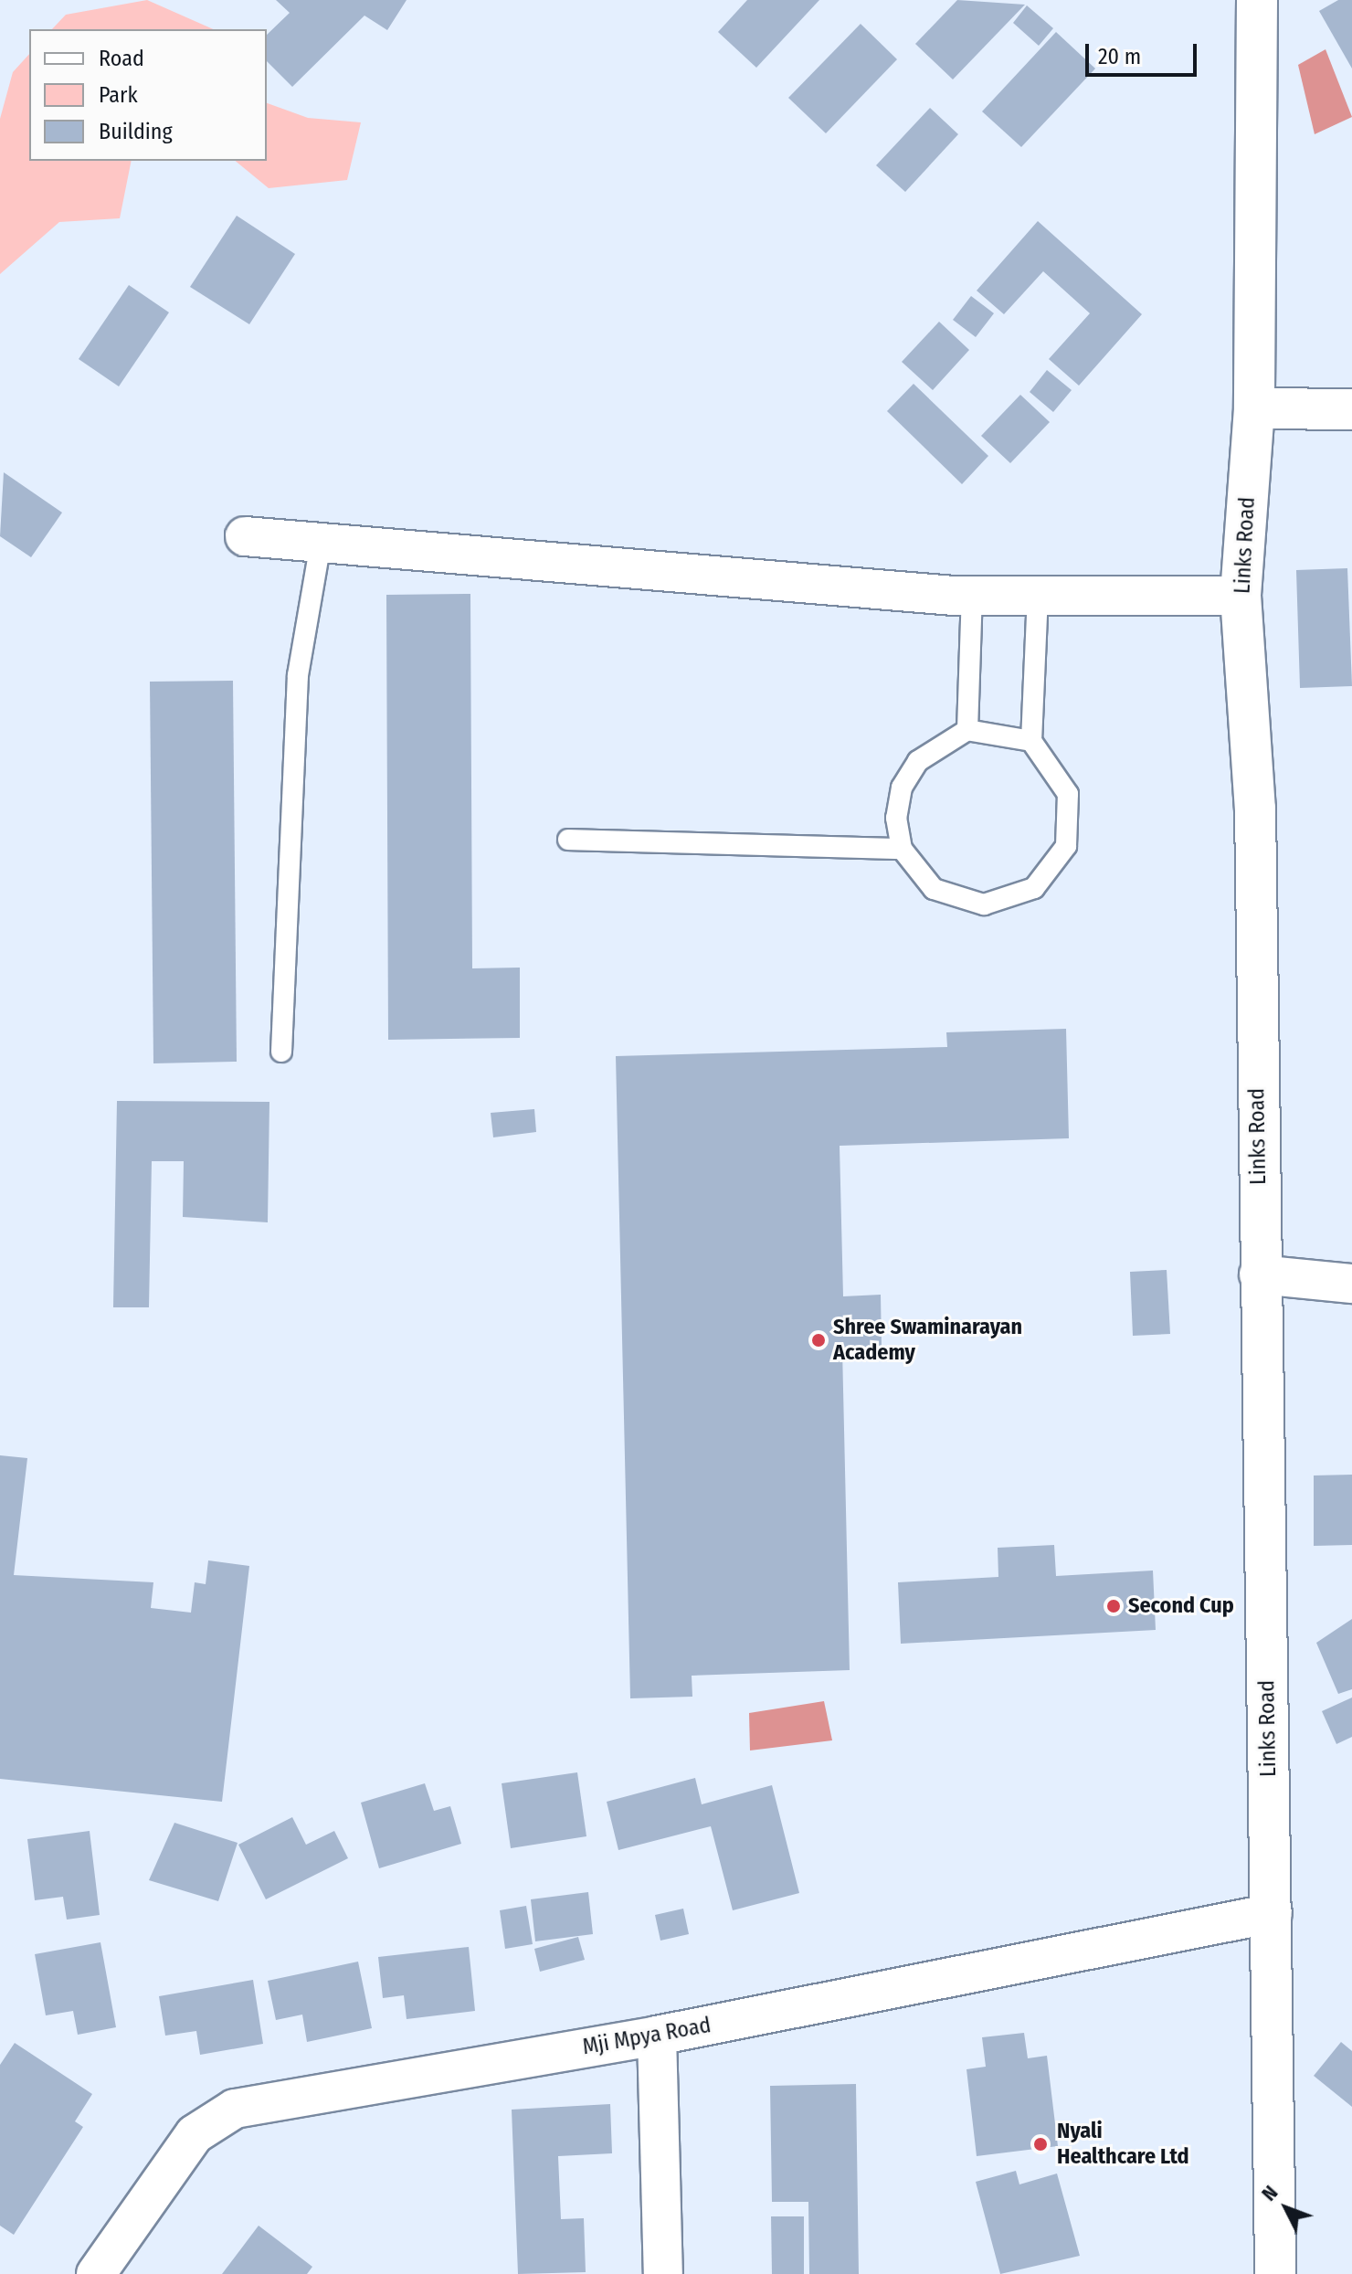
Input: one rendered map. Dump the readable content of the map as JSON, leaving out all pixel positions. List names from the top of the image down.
{
  "streets": {
    "main road": ["Links Road"],
    "street": ["Mji Mpya Road"]
  },
  "crossings": [
    ["Links Road", "Mji Mpya Road"]
  ],
  "places": ["Shree Swaminarayan Academy", "Second Cup", "Nyali Healthcare Ltd"],
  "legend": ["Road", "Park", "Building"],
  "scale_bar": "20 m",
  "north": "top left"
}
